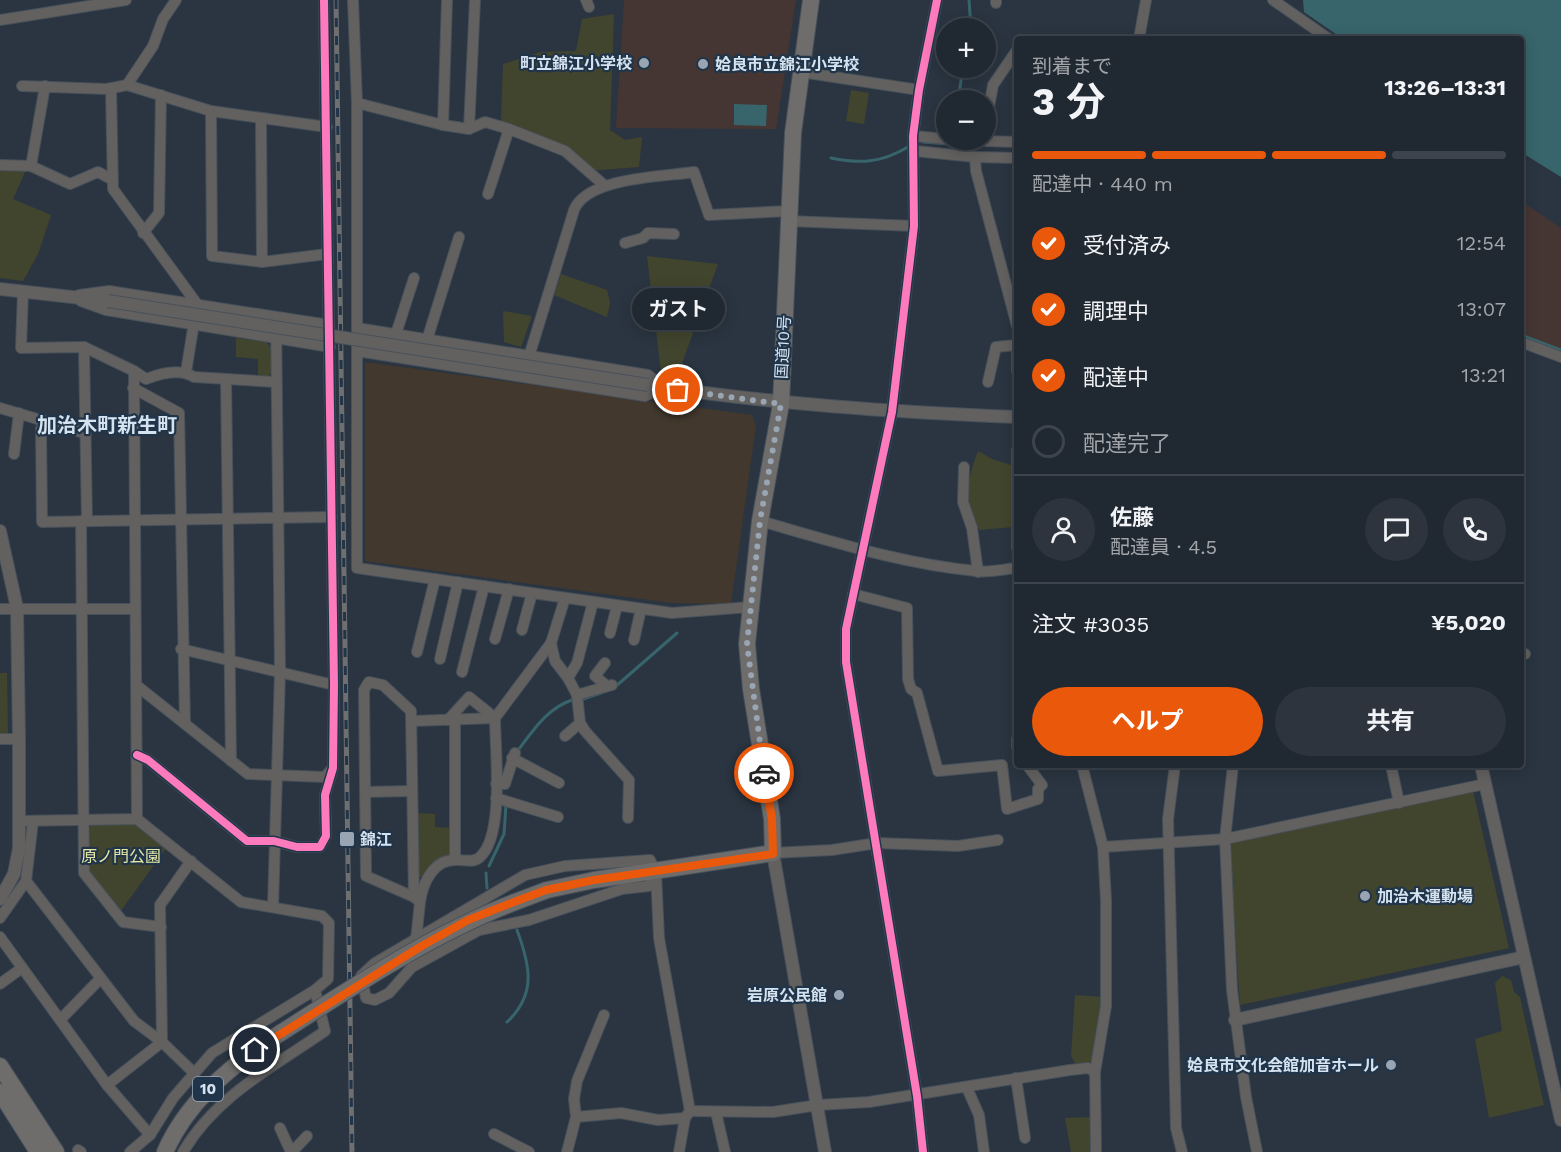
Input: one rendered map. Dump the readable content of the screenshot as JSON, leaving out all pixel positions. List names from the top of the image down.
{
  "streets": {
    "highway": ["国道10号", "10"]
  },
  "crossings": [
    ["国道10号", "10"]
  ],
  "districts": ["加治木町新生町"],
  "parks": ["原ノ門公園"],
  "places": {
    "other": [
      "町立錦江小学校",
      "姶良市立錦江小学校",
      "ガスト",
      "加治木運動場",
      "岩原公民館",
      "姶良市文化会館加音ホール"
    ],
    "transit": ["錦江"]
  },
  "page": {
    "map_buttons": ["+", "−"],
    "heading": ["3 分", "到着まで", "13:26–13:31"],
    "panel": [
      "佐藤",
      "配達員 · 4.5",
      "注文 #3035",
      "¥5,020"
    ],
    "bar": "配達中 · 440 m",
    "list": [
      ["受付済み", "12:54"],
      ["調理中", "13:07"],
      ["配達中", "13:21"],
      "配達完了"
    ],
    "bubble": "ガスト",
    "buttons": ["ヘルプ", "共有"]
  }
}
